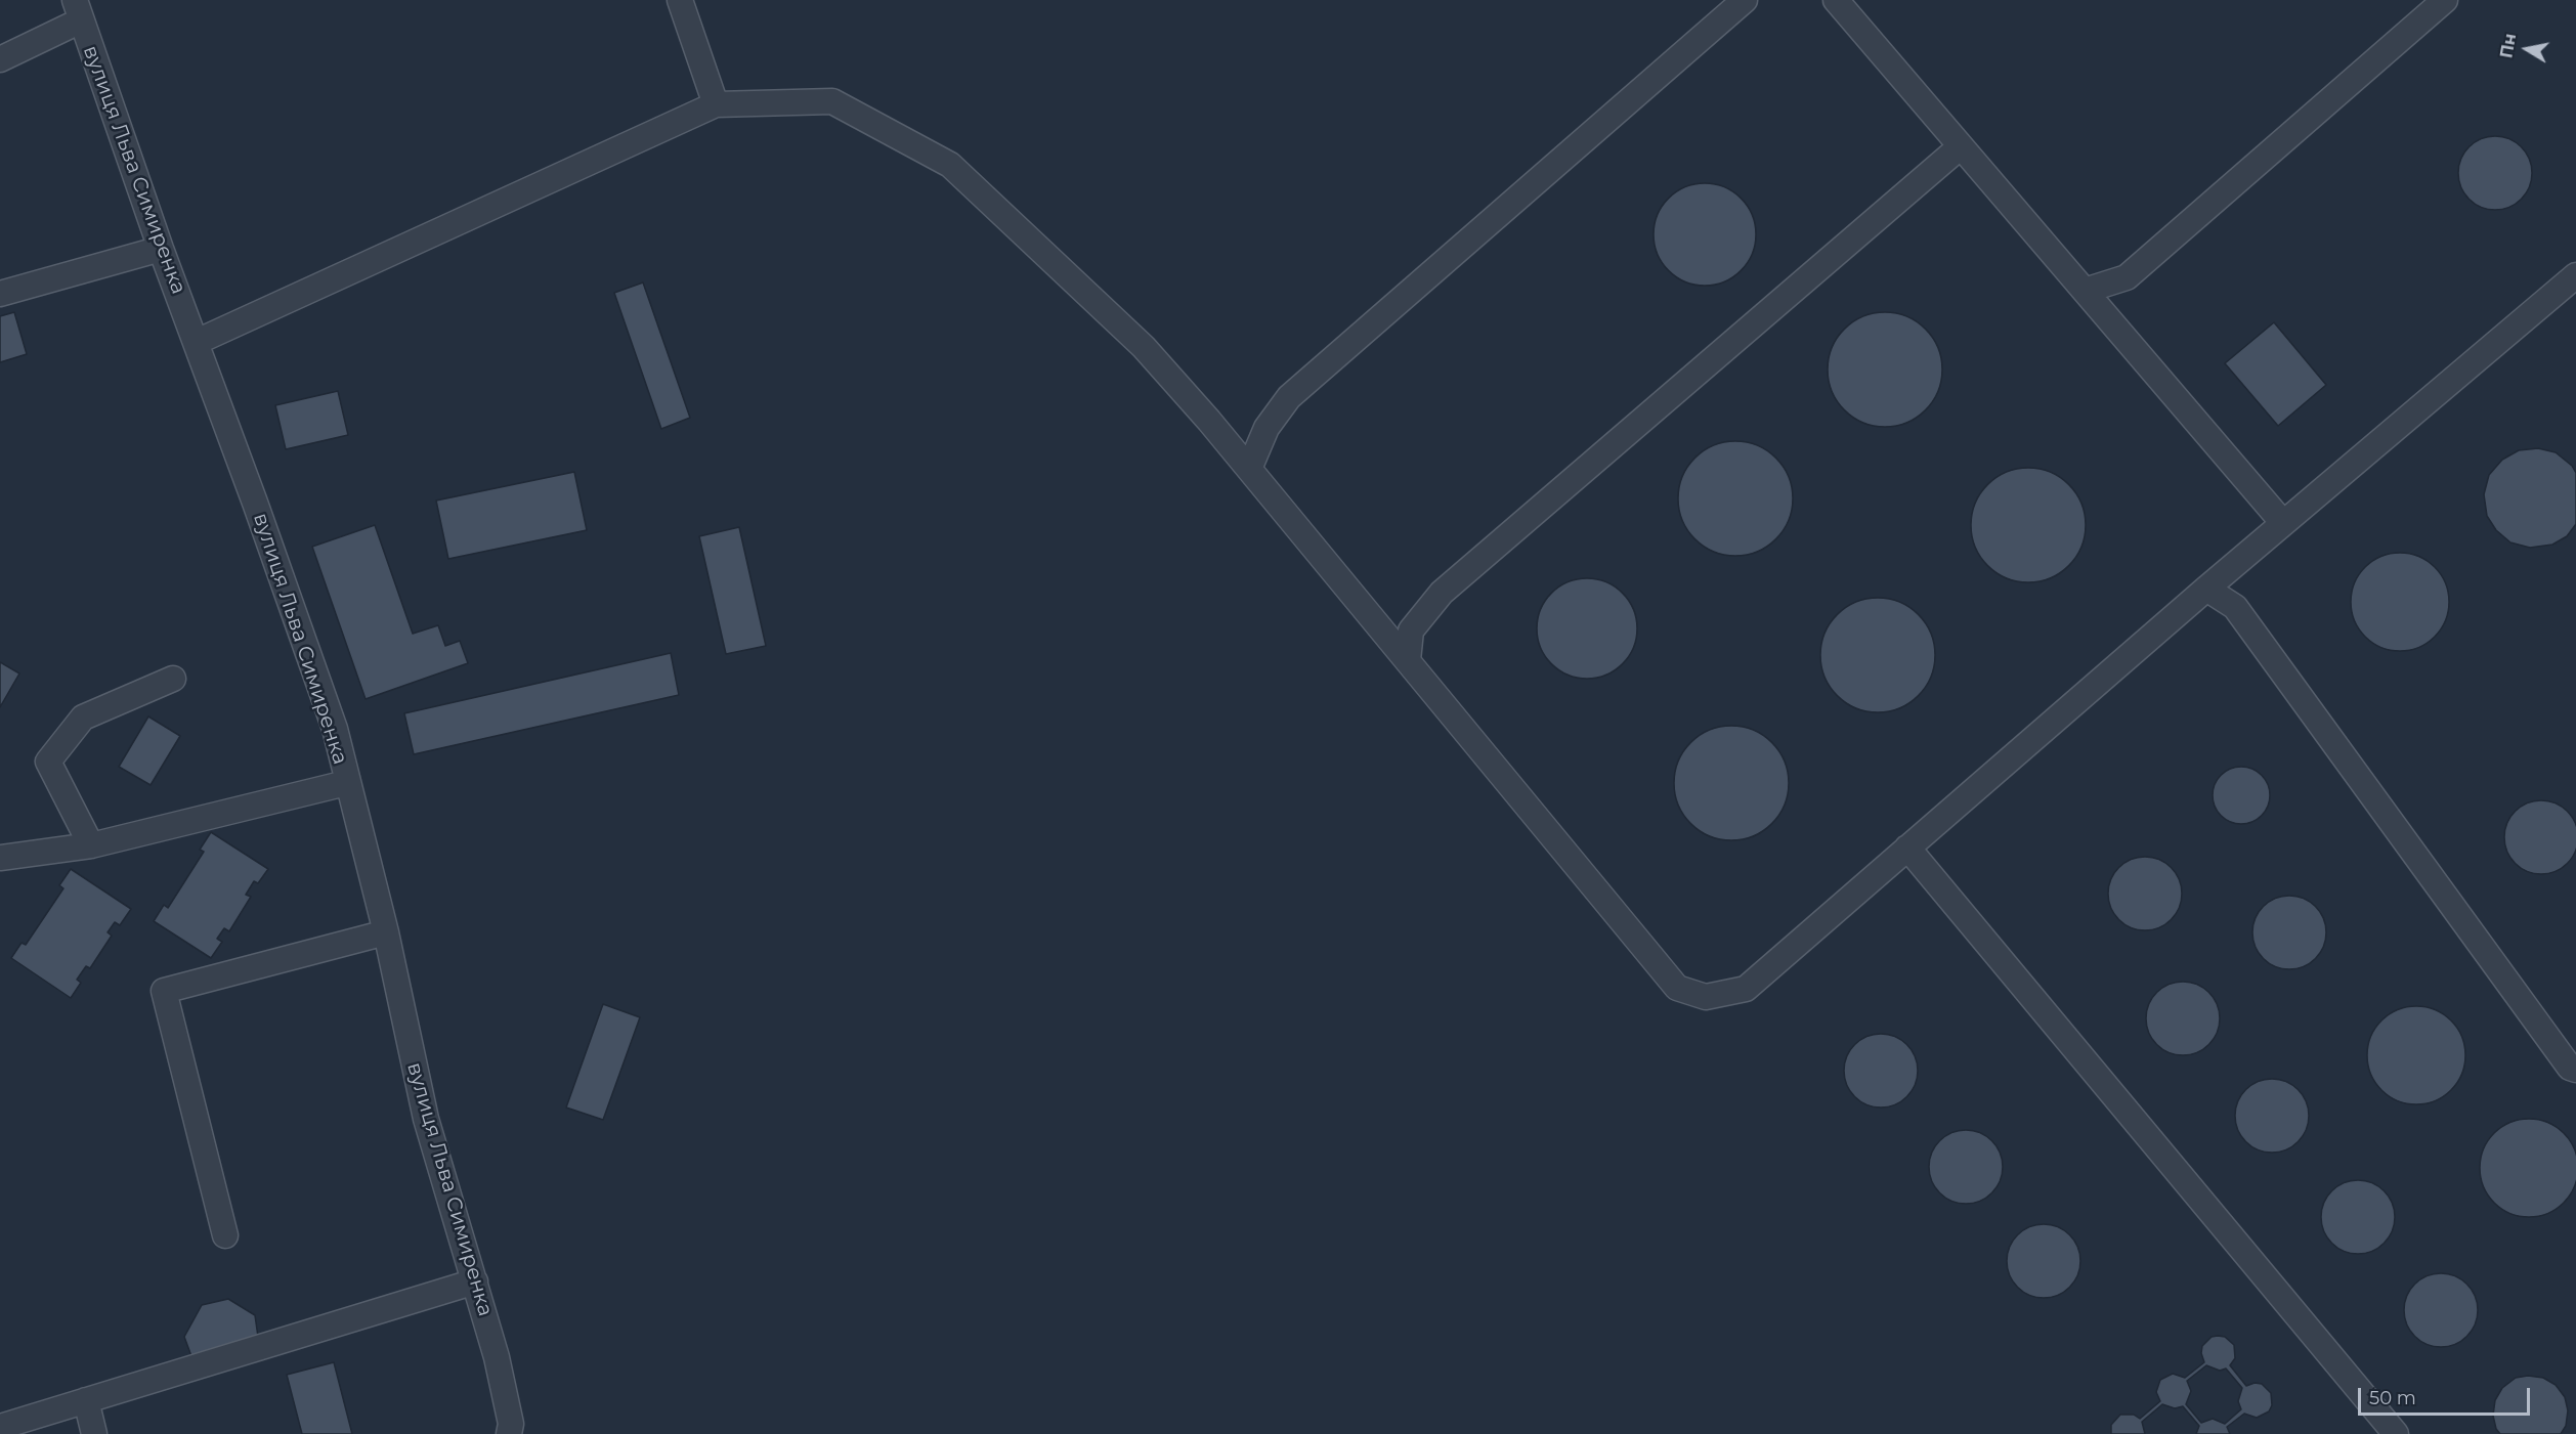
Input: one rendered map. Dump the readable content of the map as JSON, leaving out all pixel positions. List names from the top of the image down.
{
  "streets": {
    "street": ["вулиця Льва Симиренка"]
  },
  "scale_bar": "50 m",
  "north": "left"
}
